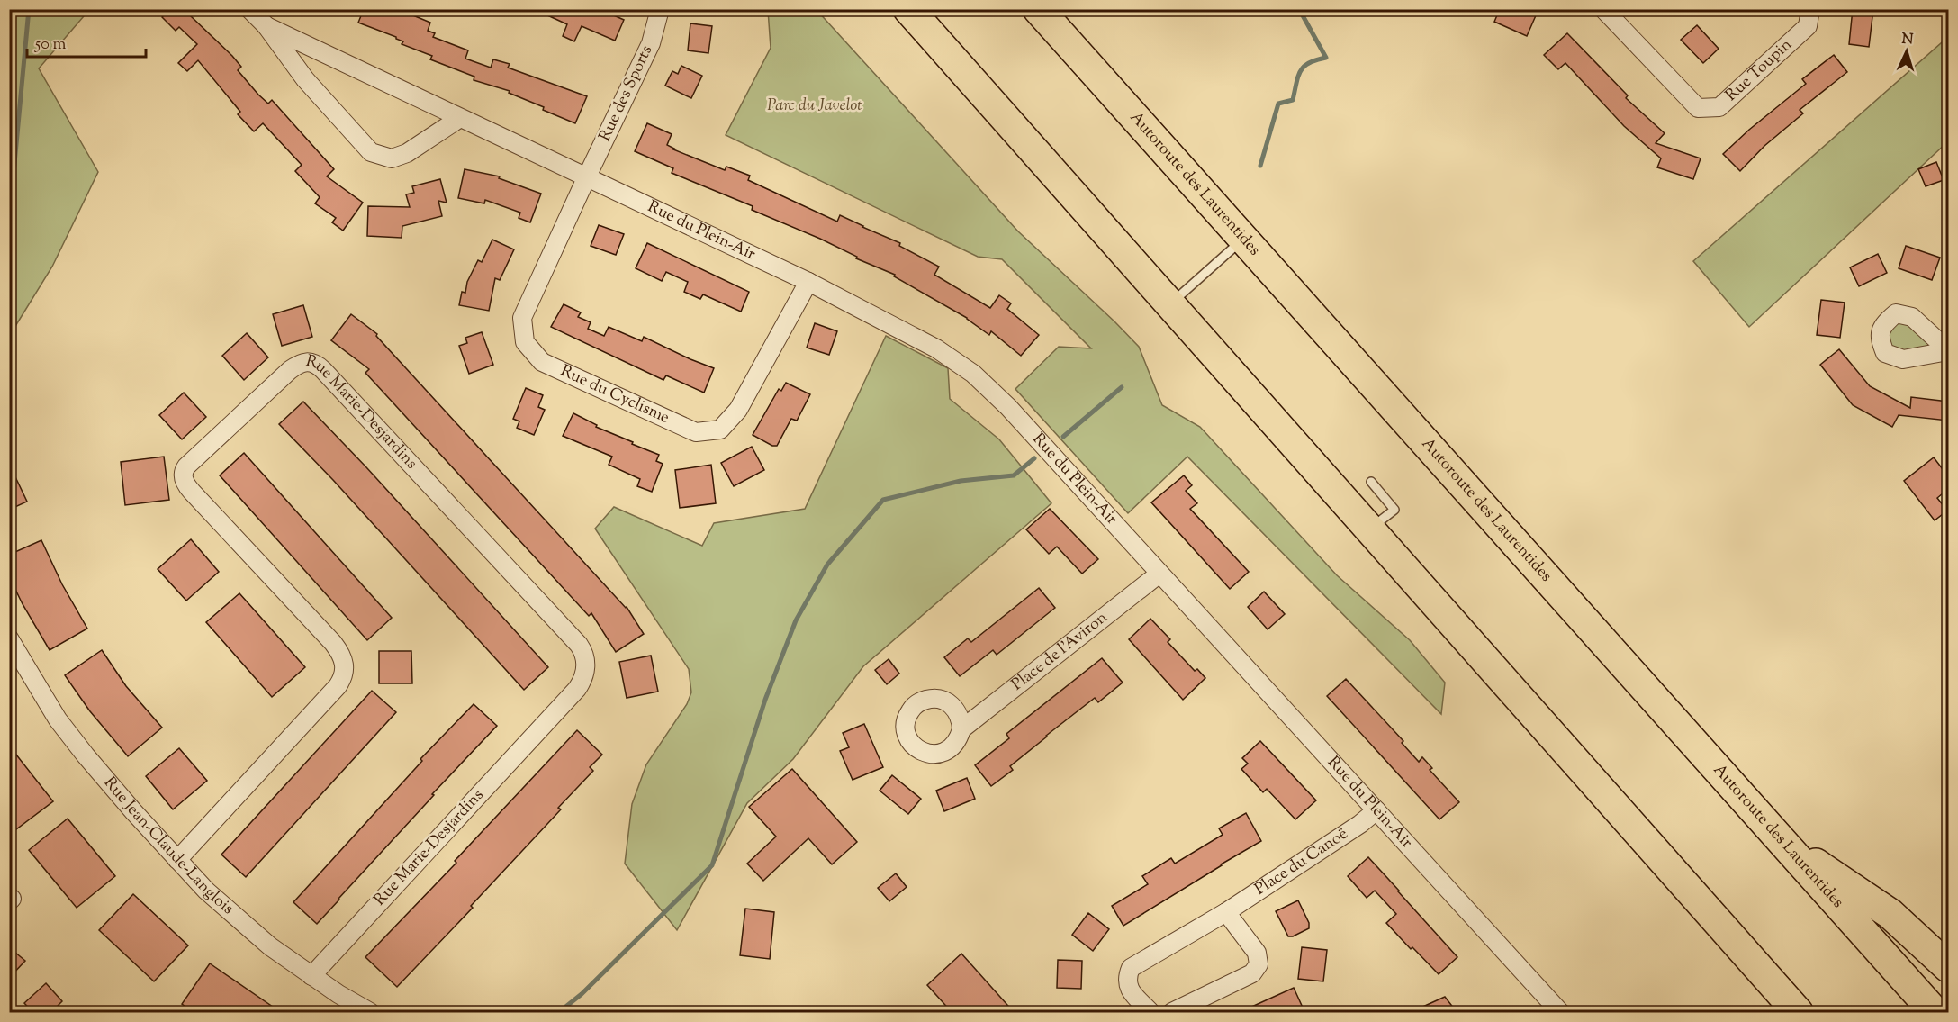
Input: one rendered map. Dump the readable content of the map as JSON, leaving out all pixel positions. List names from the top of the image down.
{
  "streets": {
    "highway": ["Autoroute des Laurentides"],
    "street": [
      "Rue Toupin",
      "Rue des Sports",
      "Rue du Plein-Air",
      "Rue du Cyclisme",
      "Rue Marie-Desjardins",
      "Place de l'Aviron",
      "Rue Jean-Claude-Langlois",
      "Place du Canoë"
    ]
  },
  "crossings": [
    ["Rue des Sports", "Rue du Plein-Air"],
    ["Rue des Sports", "Rue du Cyclisme"],
    ["Rue du Plein-Air", "Rue du Cyclisme"],
    ["Rue du Plein-Air", "Place de l'Aviron"],
    ["Rue du Plein-Air", "Place du Canoë"],
    ["Rue Marie-Desjardins", "Rue Jean-Claude-Langlois"]
  ],
  "parks": ["Parc du Javelot"],
  "scale_bar": "50 m",
  "north": "top"
}
